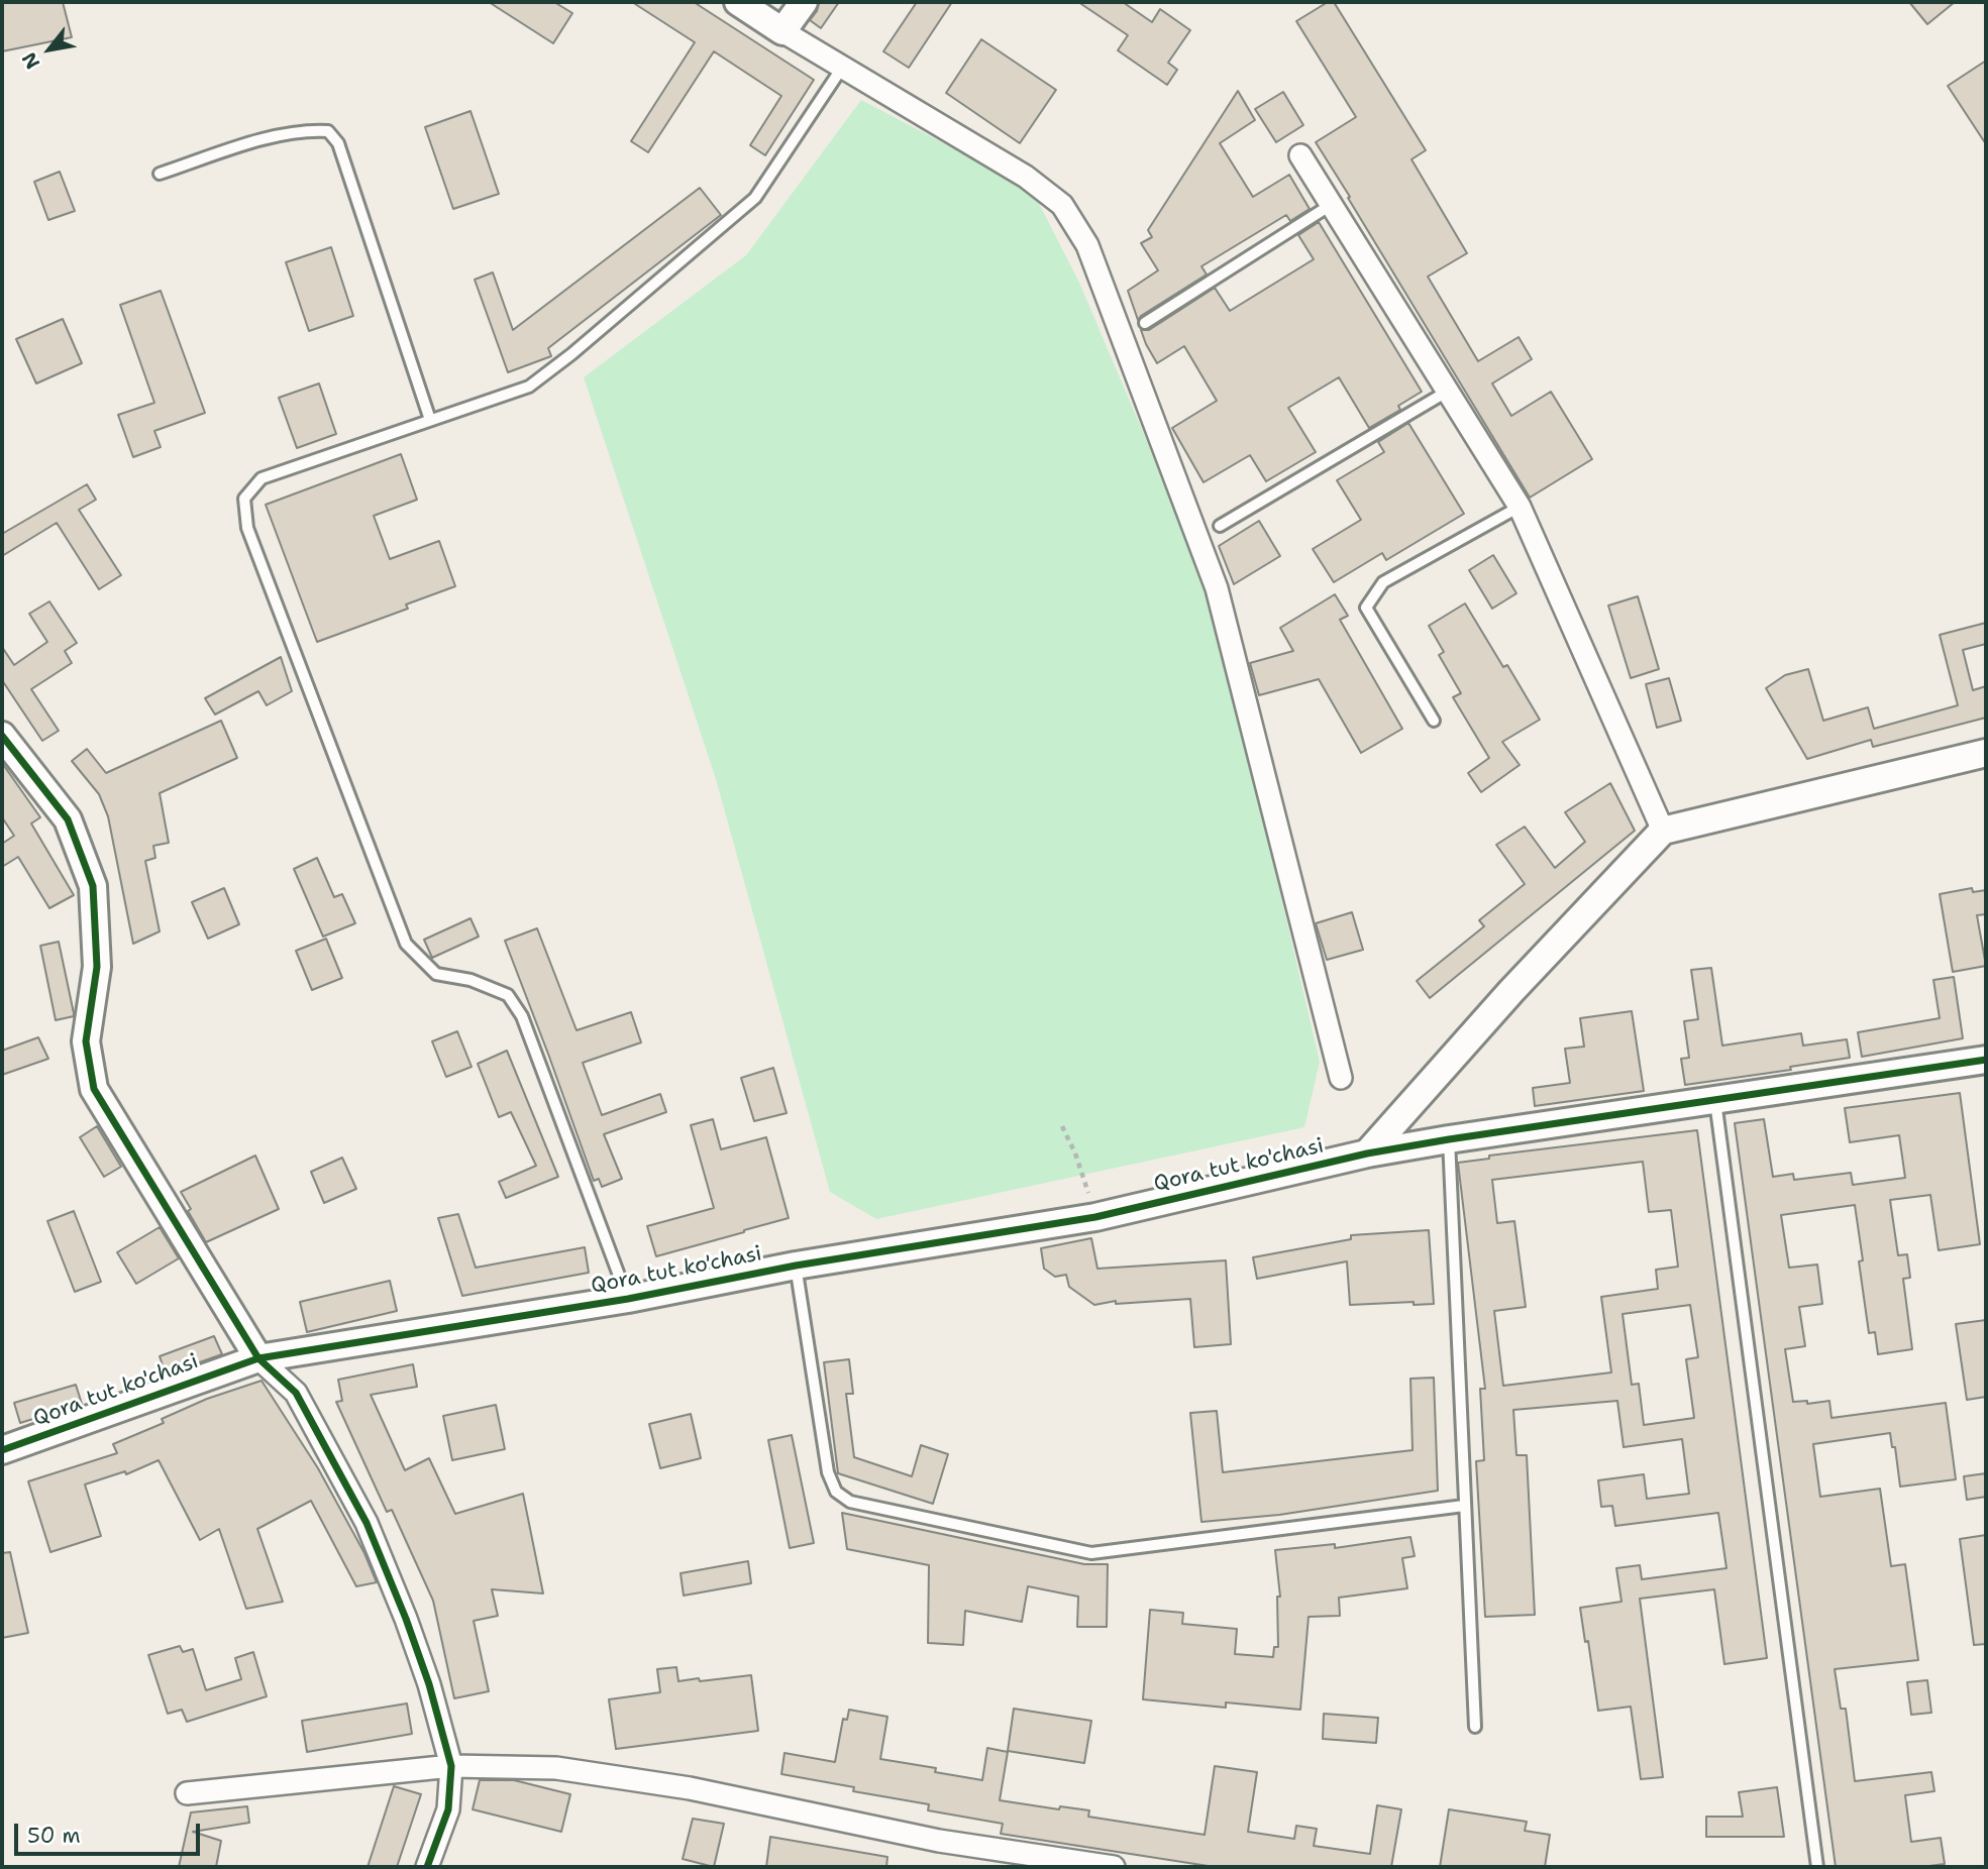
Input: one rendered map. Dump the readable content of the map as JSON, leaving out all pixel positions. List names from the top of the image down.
{
  "streets": {
    "street": ["Qora tut ko'chasi"]
  },
  "scale_bar": "50 m",
  "north": "bottom left"
}
